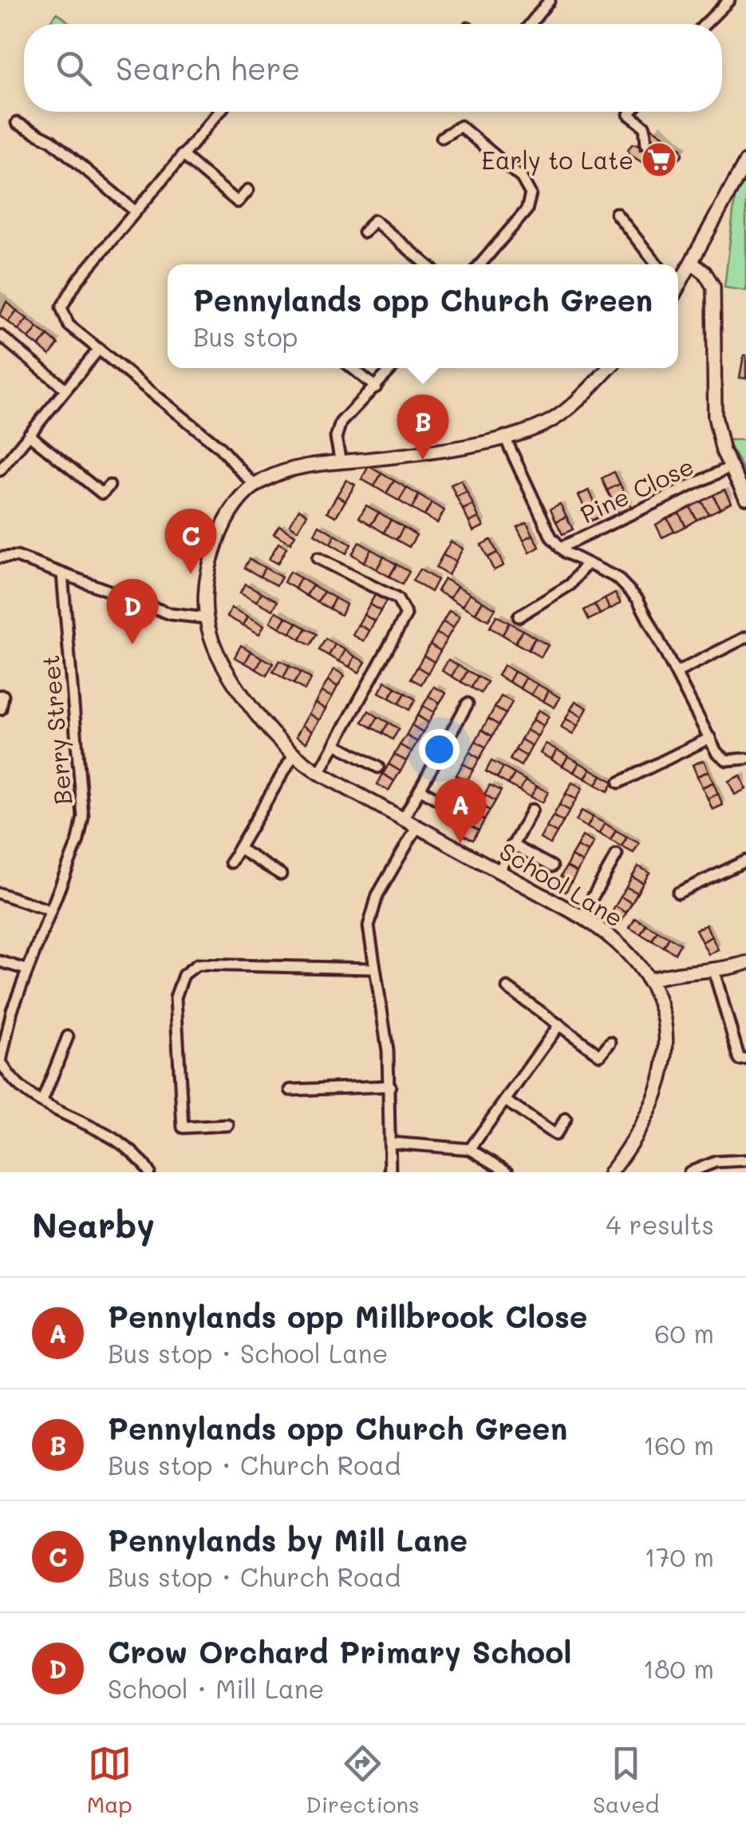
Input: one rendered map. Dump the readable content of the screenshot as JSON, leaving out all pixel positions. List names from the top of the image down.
{
  "streets": {
    "street": ["Pine Close", "Berry Street", "School Lane"]
  },
  "places": {
    "supermarket": ["Early to Late"]
  },
  "page": {
    "search": "Search here",
    "popup": ["Pennylands opp Church Green", "Bus stop"],
    "pins": [
      "B",
      "C",
      "D",
      "A"
    ],
    "heading": ["Nearby", "4 results"],
    "list": [
      {
        "mark": "A",
        "name": "Pennylands opp Millbrook Close",
        "note": "Bus stop · School Lane",
        "value": "60 m"
      },
      {
        "mark": "B",
        "name": "Pennylands opp Church Green",
        "note": "Bus stop · Church Road",
        "value": "160 m"
      },
      {
        "mark": "C",
        "name": "Pennylands by Mill Lane",
        "note": "Bus stop · Church Road",
        "value": "170 m"
      },
      {
        "mark": "D",
        "name": "Crow Orchard Primary School",
        "note": "School · Mill Lane",
        "value": "180 m"
      }
    ],
    "nav": ["Map", "Directions", "Saved"]
  }
}
